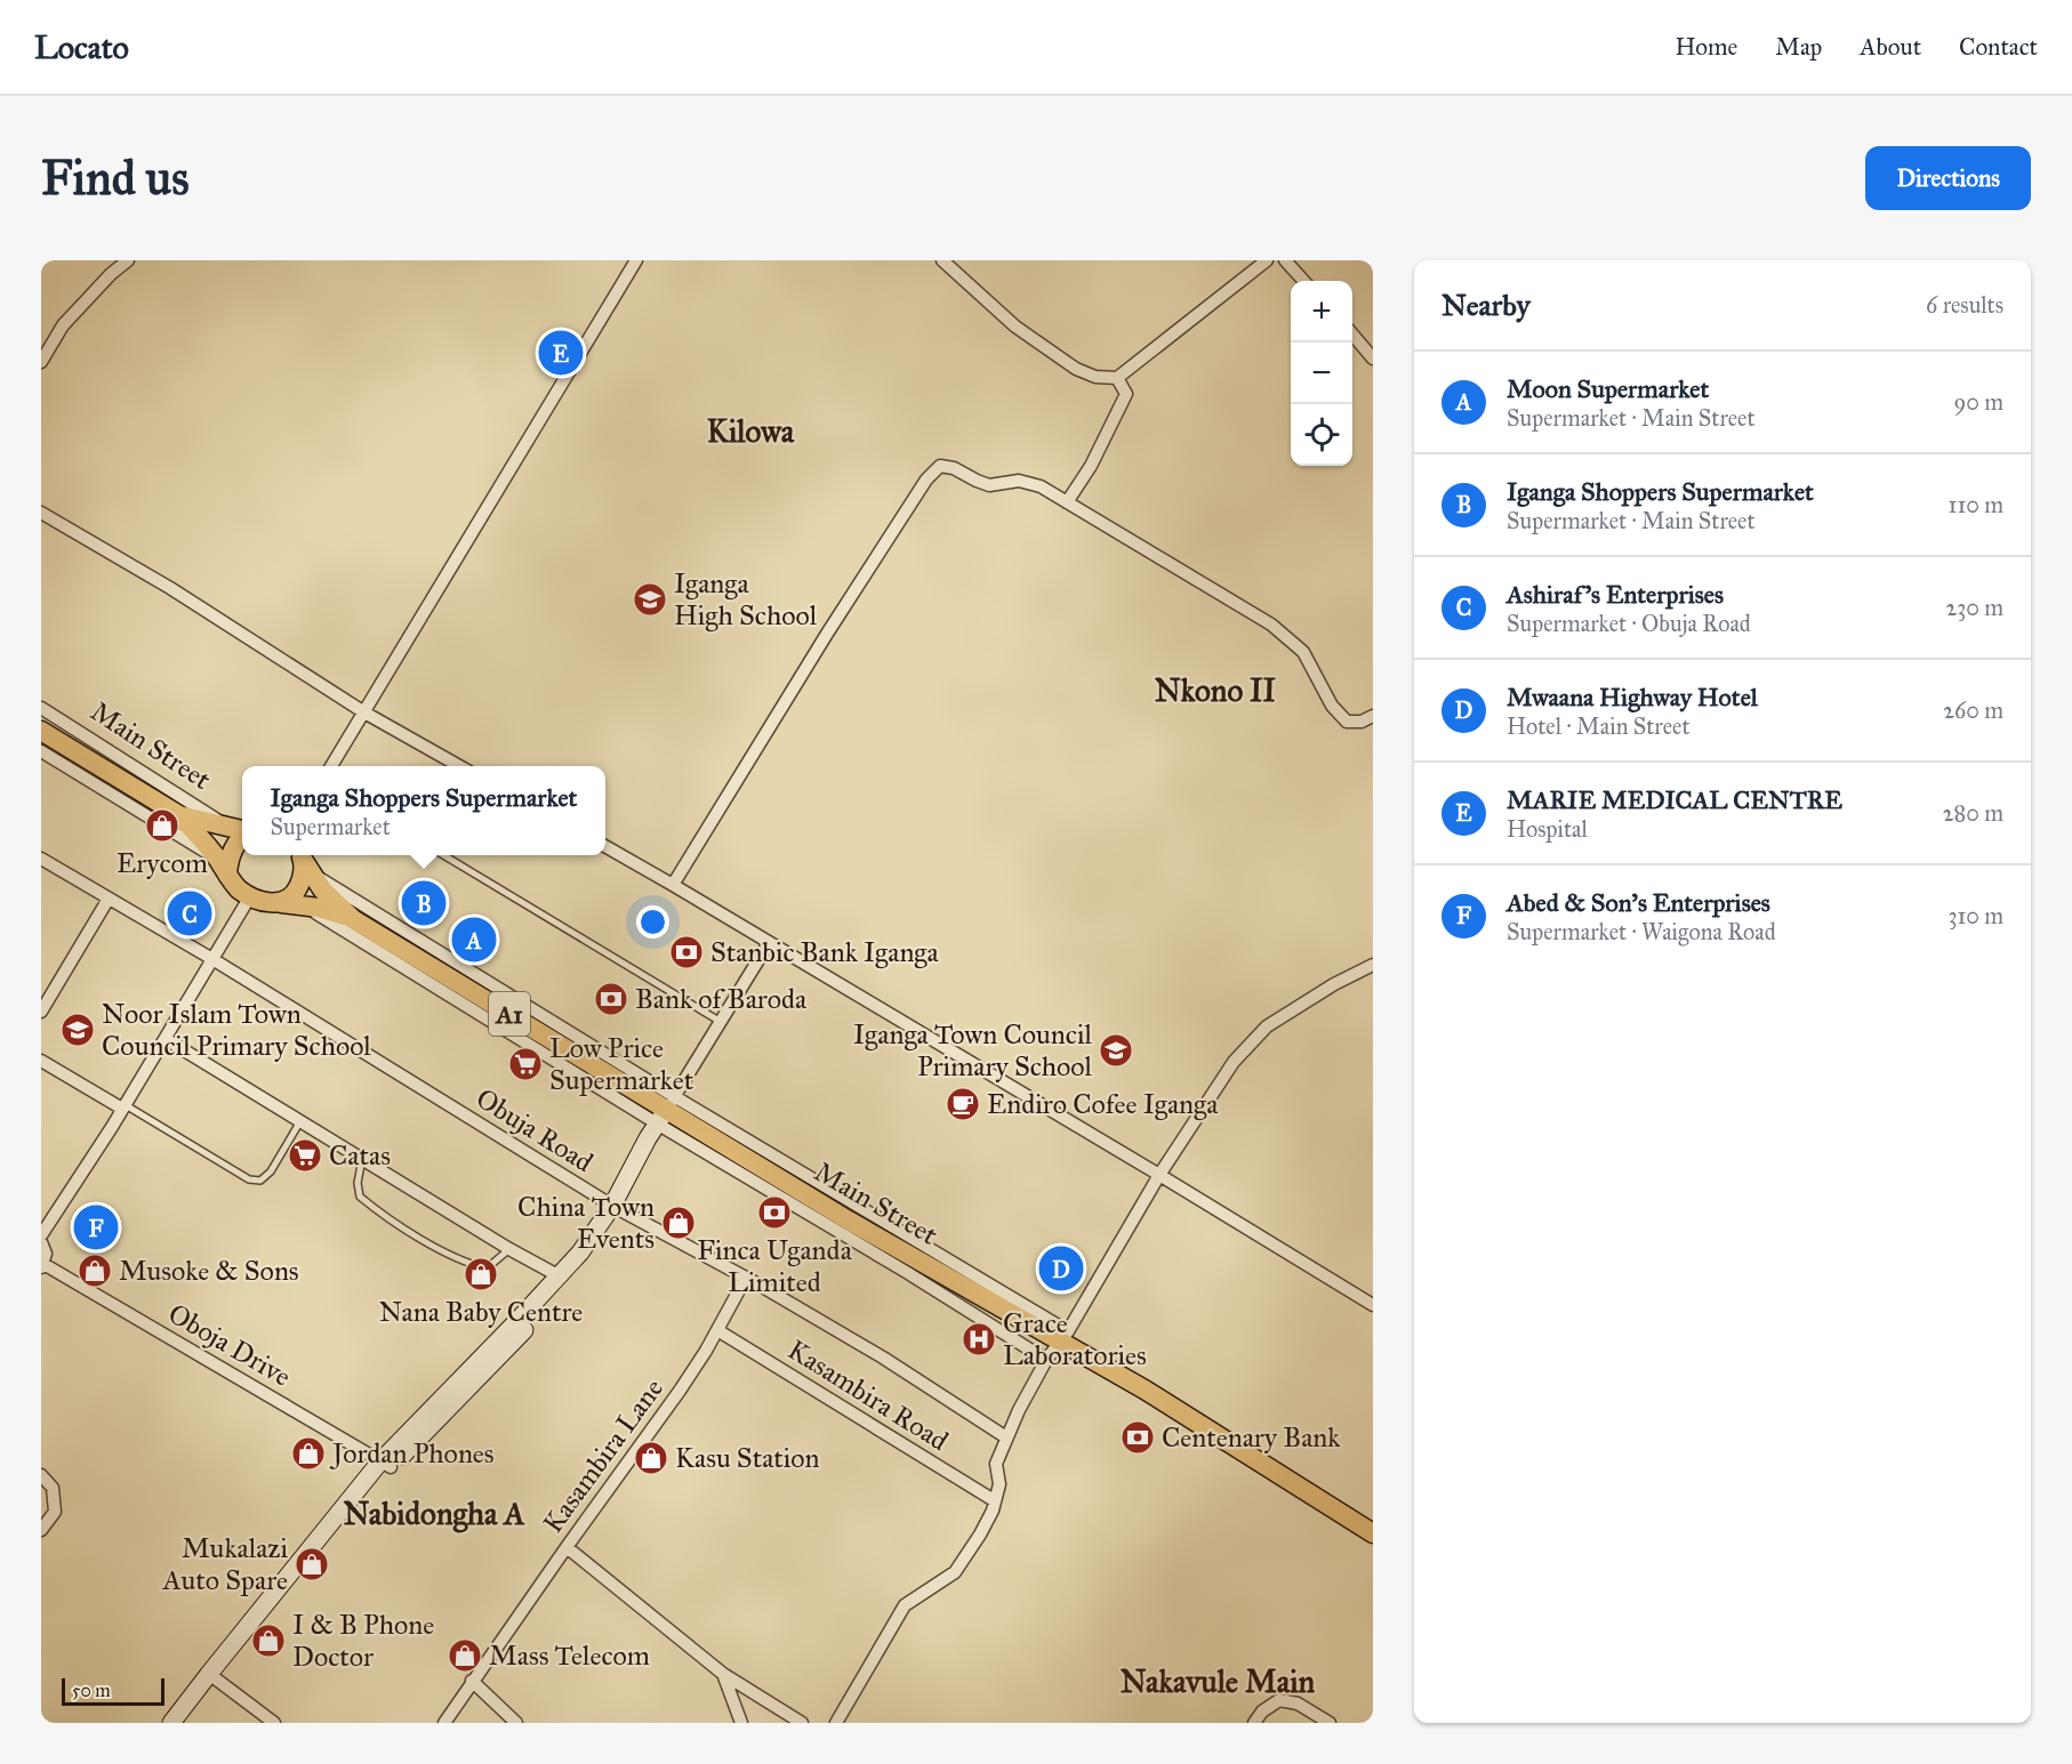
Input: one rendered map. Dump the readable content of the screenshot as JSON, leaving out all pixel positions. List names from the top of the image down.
{
  "streets": {
    "main road": ["Main Street", "A1"],
    "street": [
      "Obuja Road",
      "Oboja Drive",
      "Kasambira Road",
      "Kasambira Lane"
    ]
  },
  "crossings": [
    ["Obuja Road", "Kasambira Lane"],
    ["Kasambira Road", "Kasambira Lane"]
  ],
  "districts": [
    "Kilowa",
    "Nkono II",
    "Nabidongha A",
    "Nakavule Main"
  ],
  "places": {
    "school or university": ["Iganga High School", "Noor Islam Town Council Primary School", "Iganga Town Council Primary School"],
    "shop": [
      "Erycom",
      "China Town Events",
      "Musoke & Sons",
      "Nana Baby Centre",
      "Jordan Phones",
      "Kasu Station",
      "Mukalazi Auto Spare",
      "I & B Phone Doctor",
      "Mass Telecom"
    ],
    "bank": [
      "Stanbic Bank Iganga",
      "Bank of Baroda",
      "Finca Uganda Limited",
      "Centenary Bank"
    ],
    "supermarket": ["Low Price Supermarket", "Catas"],
    "cafe": ["Endiro Cofee Iganga"],
    "hospital": ["Grace Laboratories"]
  },
  "scale_bar": "50 m",
  "page": {
    "header": "Locato",
    "nav": [
      "Home",
      "Map",
      "About",
      "Contact"
    ],
    "buttons": "Directions",
    "title": "Find us",
    "heading": ["Nearby", "6 results"],
    "map_buttons": ["+", "−"],
    "pins": [
      "E",
      "B",
      "C",
      "A",
      "F",
      "D"
    ],
    "list": [
      {
        "mark": "A",
        "name": "Moon Supermarket",
        "note": "Supermarket · Main Street",
        "value": "90 m"
      },
      {
        "mark": "B",
        "name": "Iganga Shoppers Supermarket",
        "note": "Supermarket · Main Street",
        "value": "110 m"
      },
      {
        "mark": "C",
        "name": "Ashiraf's Enterprises",
        "note": "Supermarket · Obuja Road",
        "value": "230 m"
      },
      {
        "mark": "D",
        "name": "Mwaana Highway Hotel",
        "note": "Hotel · Main Street",
        "value": "260 m"
      },
      {
        "mark": "E",
        "name": "MARIE MEDICAL CENTRE",
        "note": "Hospital",
        "value": "280 m"
      },
      {
        "mark": "F",
        "name": "Abed & Son's Enterprises",
        "note": "Supermarket · Waigona Road",
        "value": "310 m"
      }
    ],
    "popup": ["Iganga Shoppers Supermarket", "Supermarket"],
    "scale": "50 m"
  }
}
